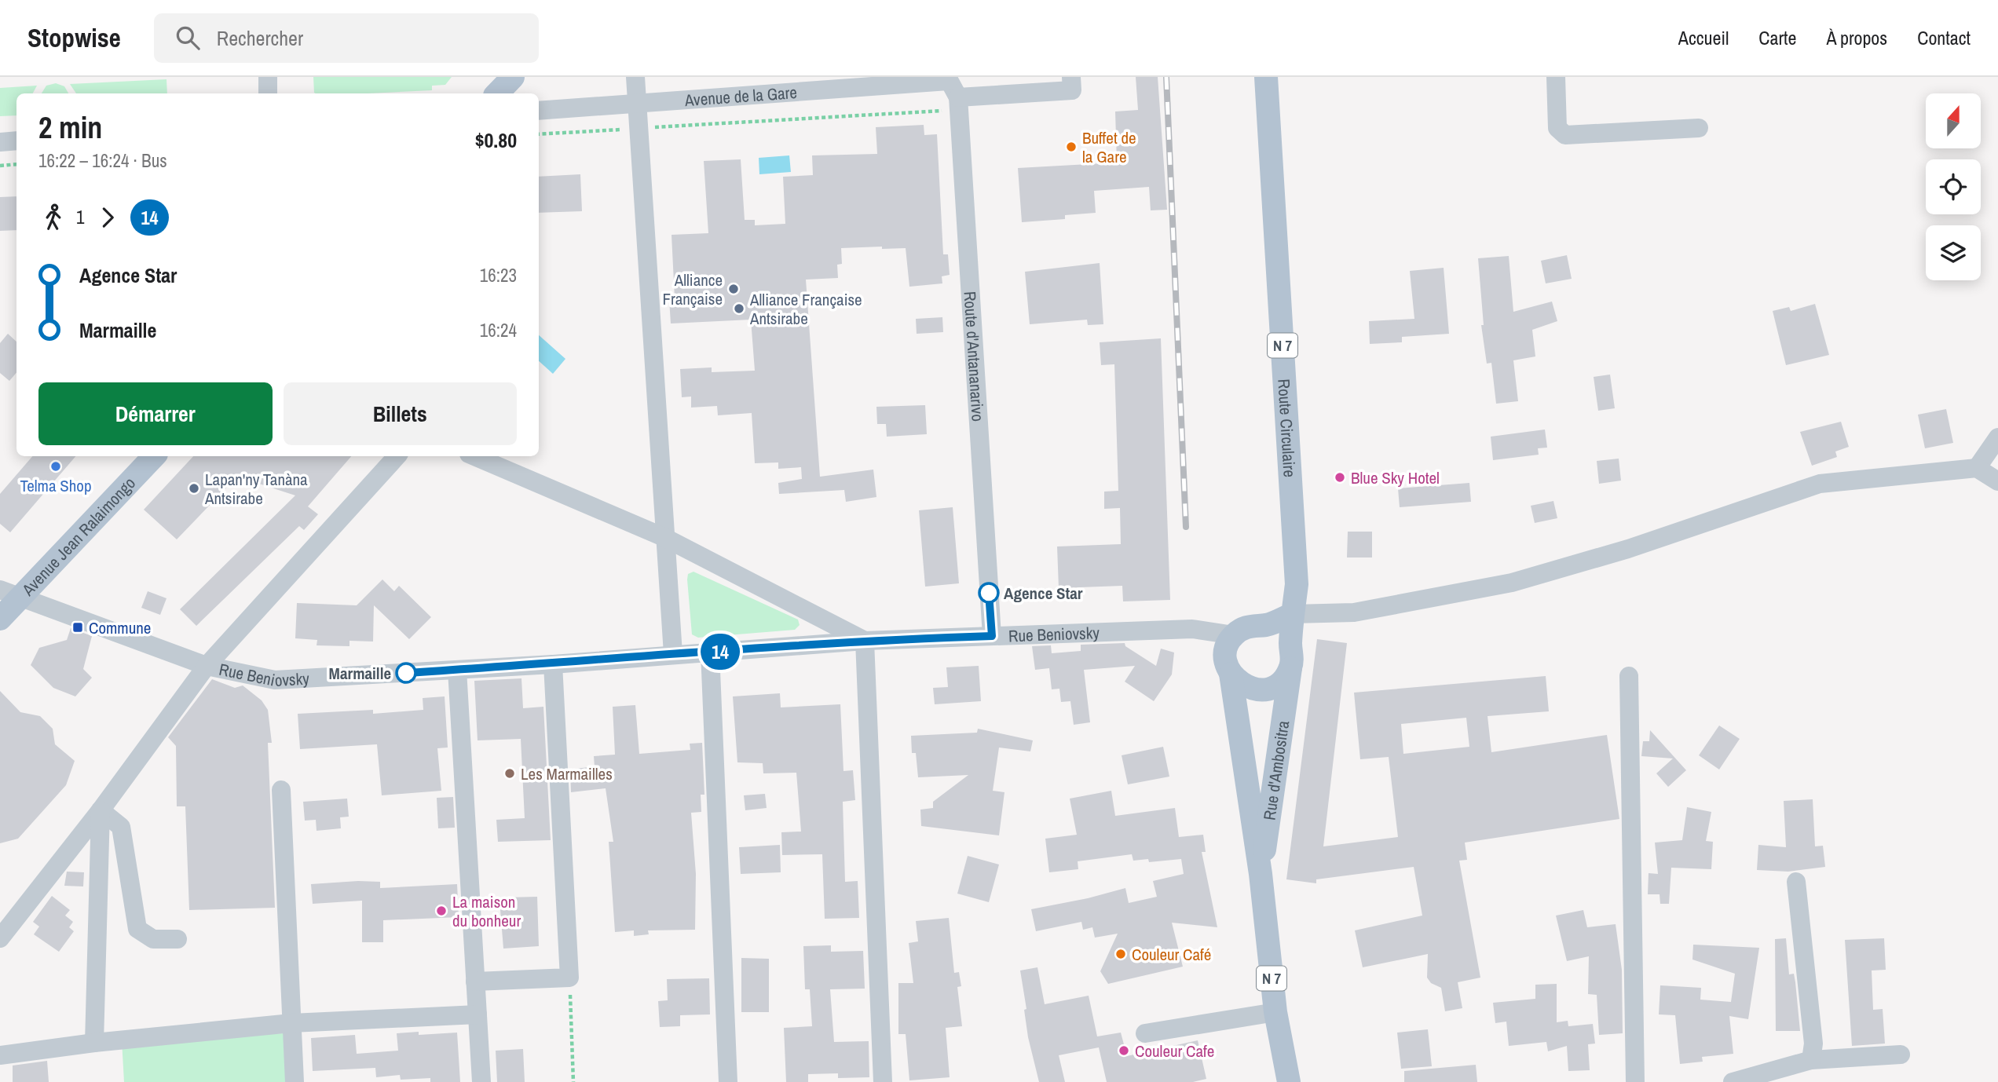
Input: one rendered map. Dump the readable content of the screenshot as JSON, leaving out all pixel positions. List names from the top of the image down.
{
  "streets": {
    "main road": [
      "N 7",
      "Route Circulaire",
      "Avenue Jean Ralaimongo",
      "Rue d'Ambositra"
    ],
    "street": ["Avenue de la Gare", "Route d'Antananarivo", "Rue Beniovsky"]
  },
  "crossings": [
    ["Avenue de la Gare", "Route d'Antananarivo"],
    ["N 7", "Route Circulaire"],
    ["N 7", "Rue Beniovsky"],
    ["N 7", "Rue d'Ambositra"],
    ["Route d'Antananarivo", "Rue Beniovsky"],
    ["Avenue Jean Ralaimongo", "Rue Beniovsky"],
    ["Rue Beniovsky", "Rue d'Ambositra"]
  ],
  "places": {
    "other": [
      "Buffet de la Gare",
      "Alliance Française",
      "Alliance Française Antsirabe",
      "Telma Shop",
      "Blue Sky Hotel",
      "Lapan'ny Tanàna Antsirabe",
      "Agence Star",
      "Marmaille",
      "Les Marmailles",
      "La maison du bonheur",
      "Couleur Café",
      "Couleur Cafe"
    ],
    "transit": ["Commune"]
  },
  "lines": ["bus line 14"],
  "north": "top",
  "page": {
    "header": "Stopwise",
    "search": "Rechercher",
    "nav": [
      "Accueil",
      "Carte",
      "À propos",
      "Contact"
    ],
    "on_map": "14",
    "heading": ["2 min", "16:22 – 16:24 · Bus", "$0.80"],
    "legs": ["1", "14"],
    "list": [
      {
        "name": "Agence Star",
        "value": "16:23"
      },
      {
        "name": "Marmaille",
        "value": "16:24"
      }
    ],
    "buttons": ["Démarrer", "Billets"]
  }
}
